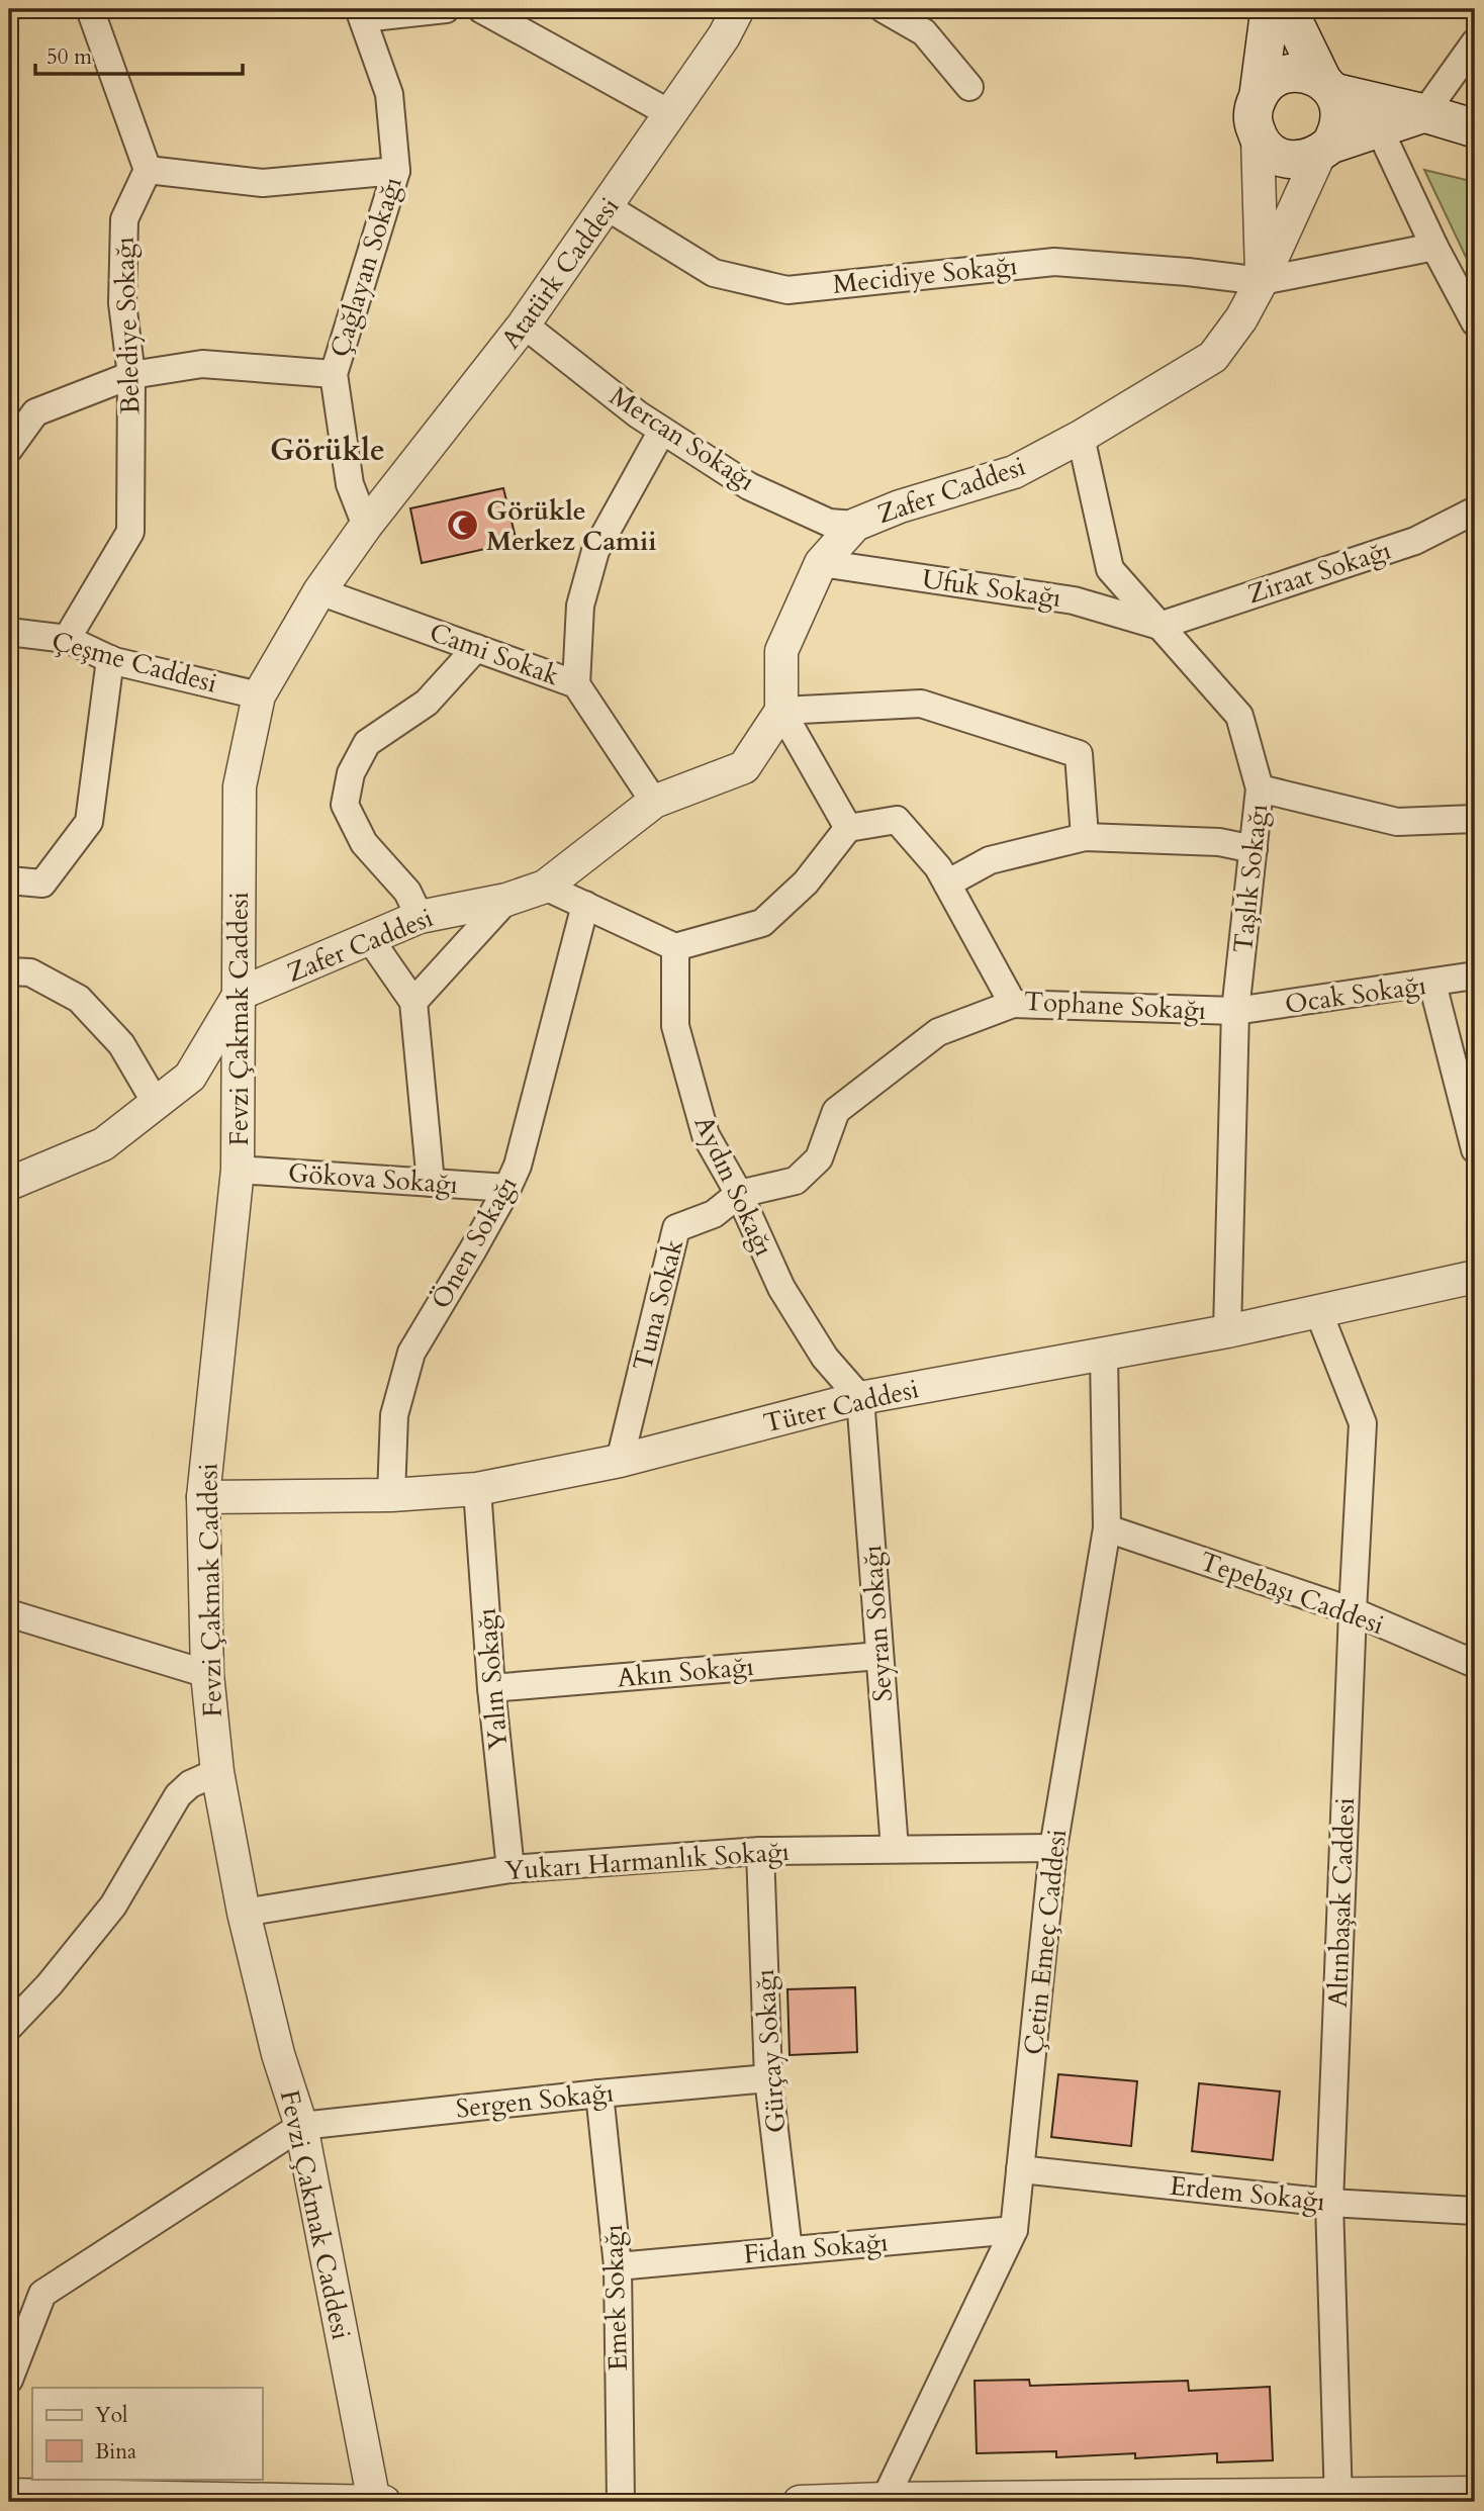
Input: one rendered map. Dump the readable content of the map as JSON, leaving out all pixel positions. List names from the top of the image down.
{
  "streets": {
    "street": [
      "Çağlayan Sokağı",
      "Atatürk Caddesi",
      "Mecidiye Sokağı",
      "Belediye Sokağı",
      "Mercan Sokağı",
      "Zafer Caddesi",
      "Ziraat Sokağı",
      "Ufuk Sokağı",
      "Cami Sokak",
      "Çeşme Caddesi",
      "Taşlık Sokağı",
      "Ocak Sokağı",
      "Tophane Sokağı",
      "Fevzi Çakmak Caddesi",
      "Gökova Sokağı",
      "Aydın Sokağı",
      "Önen Sokağı",
      "Tuna Sokak",
      "Tüter Caddesi",
      "Tepebaşı Caddesi",
      "Seyran Sokağı",
      "Akın Sokağı",
      "Yalın Sokağı",
      "Yukarı Harmanlık Sokağı",
      "Altınbaşak Caddesi",
      "Çetin Emeç Caddesi",
      "Gürçay Sokağı",
      "Sergen Sokağı",
      "Erdem Sokağı",
      "Fidan Sokağı",
      "Emek Sokağı"
    ]
  },
  "crossings": [
    ["Çağlayan Sokağı", "Atatürk Caddesi"],
    ["Çağlayan Sokağı", "Fevzi Çakmak Caddesi"],
    ["Atatürk Caddesi", "Mecidiye Sokağı"],
    ["Atatürk Caddesi", "Mercan Sokağı"],
    ["Atatürk Caddesi", "Fevzi Çakmak Caddesi"],
    ["Mecidiye Sokağı", "Zafer Caddesi"],
    ["Belediye Sokağı", "Çeşme Caddesi"],
    ["Mercan Sokağı", "Zafer Caddesi"],
    ["Zafer Caddesi", "Ufuk Sokağı"],
    ["Zafer Caddesi", "Cami Sokak"],
    ["Zafer Caddesi", "Taşlık Sokağı"],
    ["Zafer Caddesi", "Fevzi Çakmak Caddesi"],
    ["Ziraat Sokağı", "Ufuk Sokağı"],
    ["Ziraat Sokağı", "Taşlık Sokağı"],
    ["Ufuk Sokağı", "Taşlık Sokağı"],
    ["Cami Sokak", "Fevzi Çakmak Caddesi"],
    ["Çeşme Caddesi", "Fevzi Çakmak Caddesi"],
    ["Taşlık Sokağı", "Ocak Sokağı"],
    ["Taşlık Sokağı", "Tophane Sokağı"],
    ["Taşlık Sokağı", "Tüter Caddesi"],
    ["Ocak Sokağı", "Tophane Sokağı"],
    ["Tophane Sokağı", "Tuna Sokak"],
    ["Fevzi Çakmak Caddesi", "Gökova Sokağı"],
    ["Fevzi Çakmak Caddesi", "Tüter Caddesi"],
    ["Fevzi Çakmak Caddesi", "Yukarı Harmanlık Sokağı"],
    ["Fevzi Çakmak Caddesi", "Sergen Sokağı"],
    ["Gökova Sokağı", "Önen Sokağı"],
    ["Aydın Sokağı", "Tuna Sokak"],
    ["Aydın Sokağı", "Tüter Caddesi"],
    ["Aydın Sokağı", "Seyran Sokağı"],
    ["Önen Sokağı", "Tüter Caddesi"],
    ["Tuna Sokak", "Tüter Caddesi"],
    ["Tüter Caddesi", "Seyran Sokağı"],
    ["Tüter Caddesi", "Yalın Sokağı"],
    ["Tüter Caddesi", "Altınbaşak Caddesi"],
    ["Tüter Caddesi", "Çetin Emeç Caddesi"],
    ["Tepebaşı Caddesi", "Altınbaşak Caddesi"],
    ["Tepebaşı Caddesi", "Çetin Emeç Caddesi"],
    ["Seyran Sokağı", "Akın Sokağı"],
    ["Seyran Sokağı", "Yukarı Harmanlık Sokağı"],
    ["Akın Sokağı", "Yalın Sokağı"],
    ["Yalın Sokağı", "Yukarı Harmanlık Sokağı"],
    ["Yukarı Harmanlık Sokağı", "Çetin Emeç Caddesi"],
    ["Yukarı Harmanlık Sokağı", "Gürçay Sokağı"],
    ["Altınbaşak Caddesi", "Erdem Sokağı"],
    ["Çetin Emeç Caddesi", "Erdem Sokağı"],
    ["Çetin Emeç Caddesi", "Fidan Sokağı"],
    ["Gürçay Sokağı", "Sergen Sokağı"],
    ["Gürçay Sokağı", "Fidan Sokağı"],
    ["Sergen Sokağı", "Emek Sokağı"],
    ["Fidan Sokağı", "Emek Sokağı"]
  ],
  "districts": ["Görükle"],
  "places": {
    "mosque": ["Görükle Merkez Camii"]
  },
  "legend": ["Yol", "Bina"],
  "scale_bar": "50 m"
}
